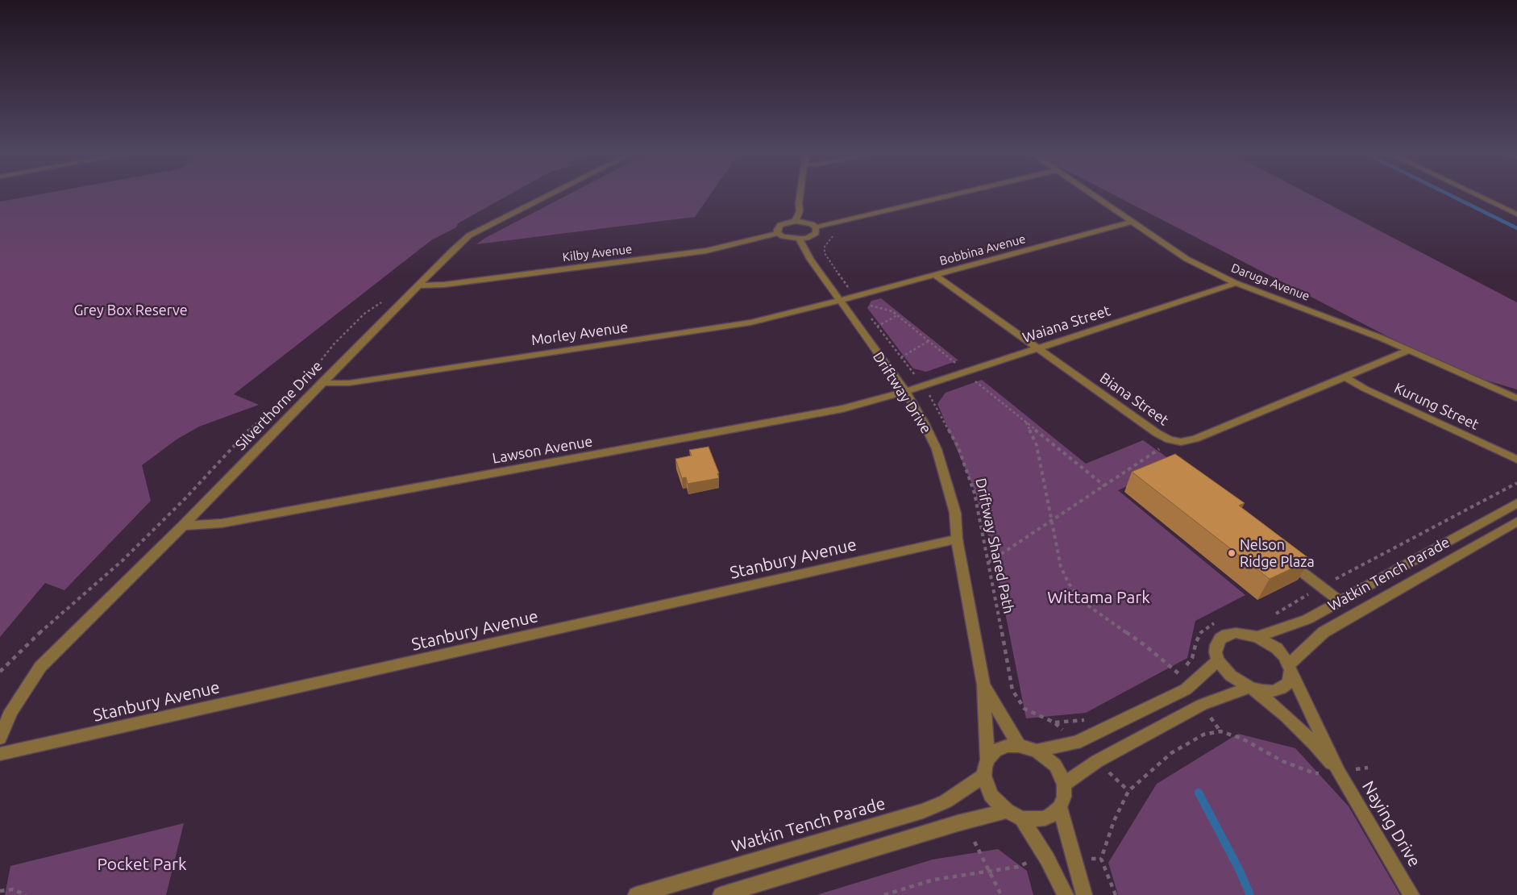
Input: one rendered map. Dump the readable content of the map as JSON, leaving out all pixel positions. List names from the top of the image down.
{
  "streets": {
    "street": [
      "Bobbina Avenue",
      "Kilby Avenue",
      "Daruga Avenue",
      "Waiana Street",
      "Morley Avenue",
      "Driftway Drive",
      "Biana Street",
      "Silverthorne Drive",
      "Kurung Street",
      "Lawson Avenue",
      "Stanbury Avenue",
      "Watkin Tench Parade",
      "Naying Drive"
    ],
    "path": ["Driftway Shared Path"]
  },
  "crossings": [
    ["Bobbina Avenue", "Daruga Avenue"],
    ["Bobbina Avenue", "Morley Avenue"],
    ["Bobbina Avenue", "Driftway Drive"],
    ["Bobbina Avenue", "Biana Street"],
    ["Bobbina Avenue", "Driftway Shared Path"],
    ["Kilby Avenue", "Silverthorne Drive"],
    ["Daruga Avenue", "Waiana Street"],
    ["Daruga Avenue", "Biana Street"],
    ["Waiana Street", "Driftway Drive"],
    ["Waiana Street", "Biana Street"],
    ["Waiana Street", "Lawson Avenue"],
    ["Waiana Street", "Driftway Shared Path"],
    ["Morley Avenue", "Driftway Drive"],
    ["Morley Avenue", "Silverthorne Drive"],
    ["Driftway Drive", "Lawson Avenue"],
    ["Driftway Drive", "Stanbury Avenue"],
    ["Driftway Drive", "Watkin Tench Parade"],
    ["Biana Street", "Kurung Street"],
    ["Silverthorne Drive", "Lawson Avenue"],
    ["Watkin Tench Parade", "Naying Drive"]
  ],
  "parks": ["Grey Box Reserve", "Wittama Park", "Pocket Park"],
  "places": ["Nelson Ridge Plaza"]
}
